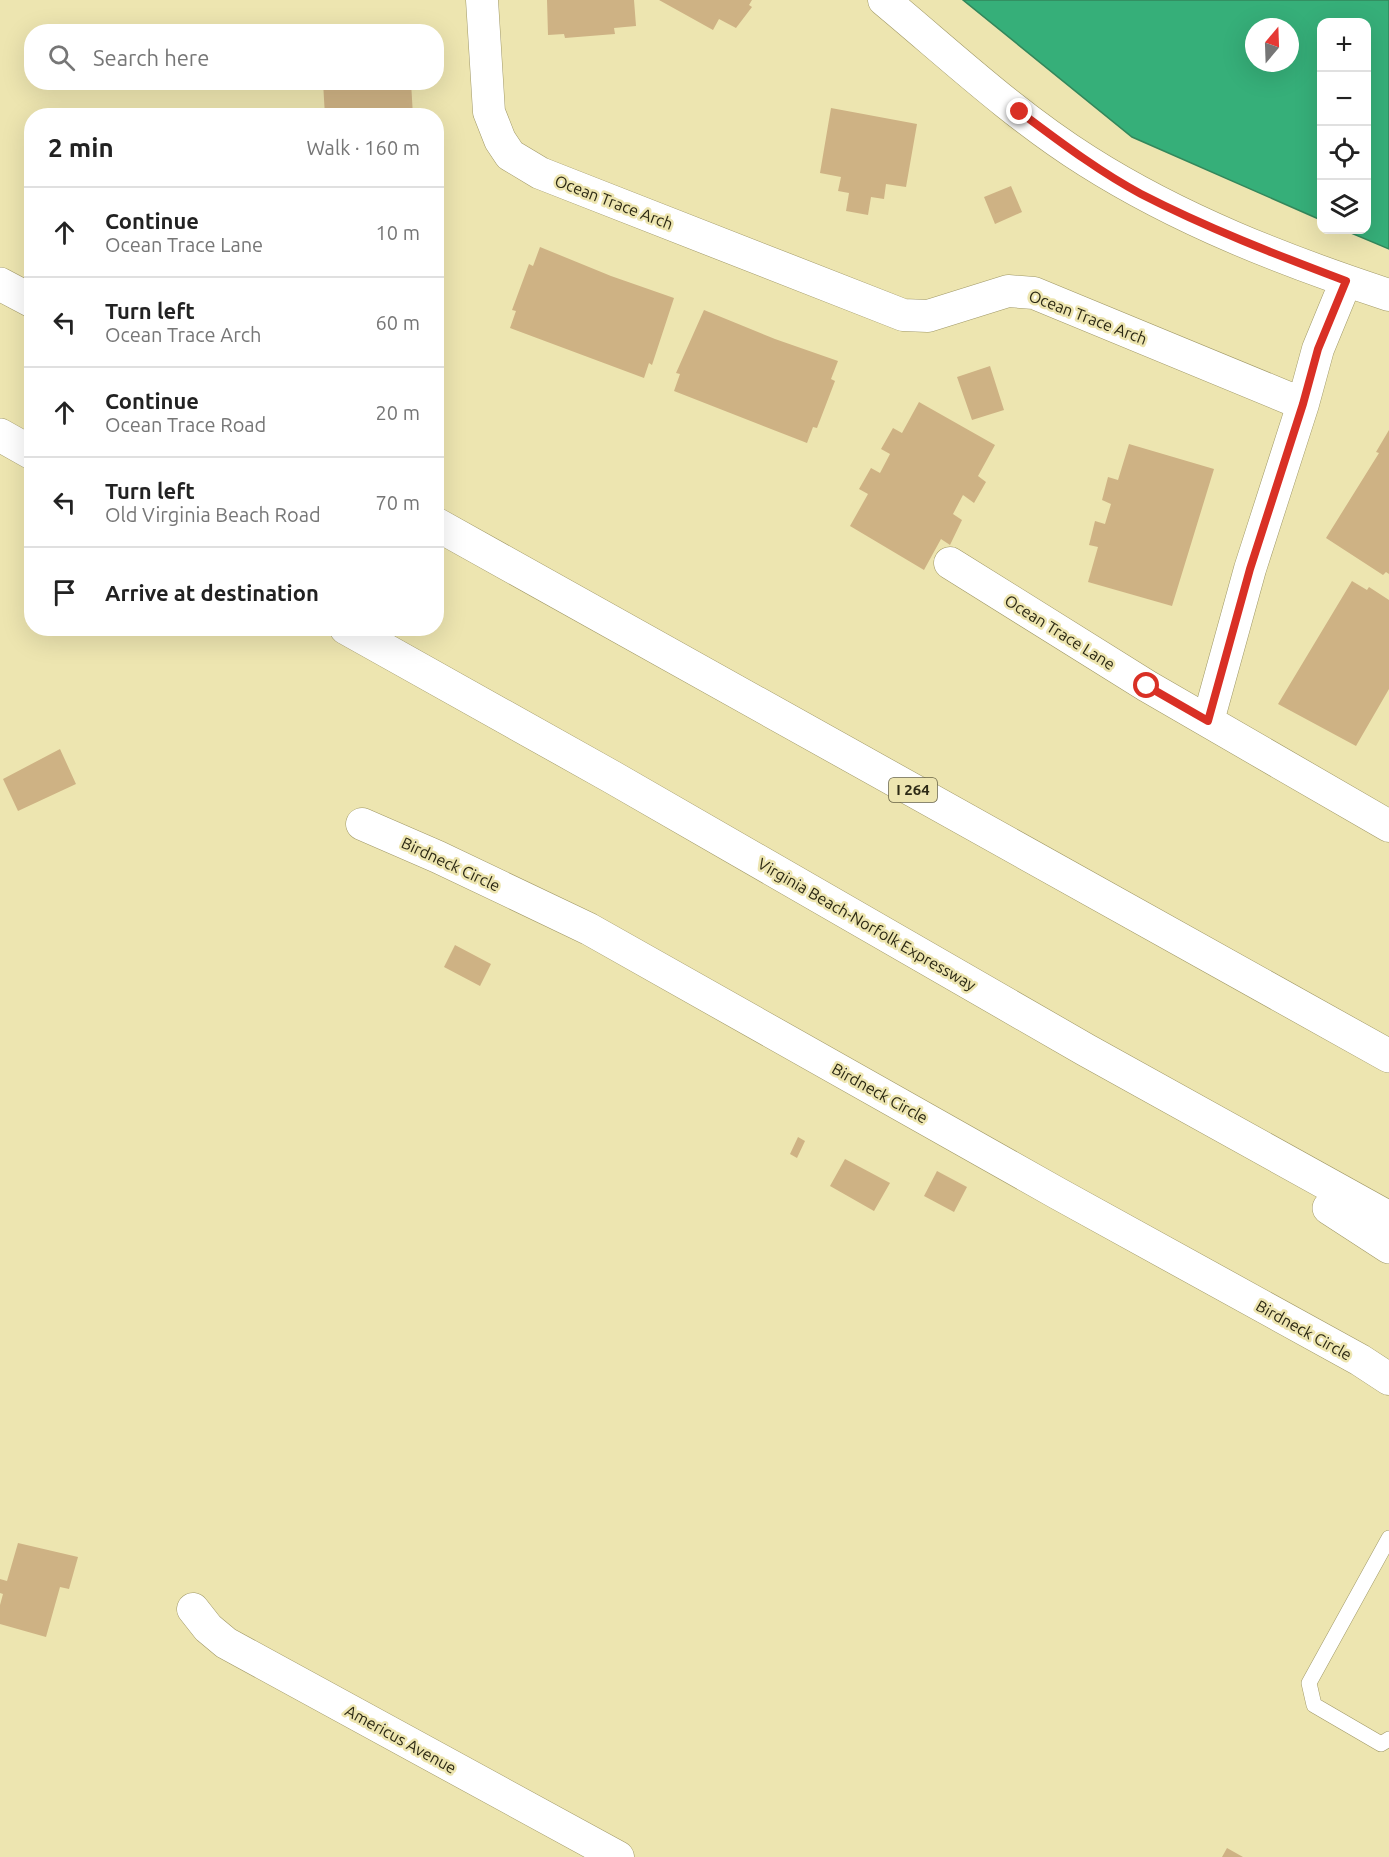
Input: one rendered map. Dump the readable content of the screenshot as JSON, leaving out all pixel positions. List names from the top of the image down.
{
  "streets": {
    "highway": ["I 264", "Virginia Beach-Norfolk Expressway"],
    "street": [
      "Ocean Trace Arch",
      "Ocean Trace Lane",
      "Birdneck Circle",
      "Americus Avenue"
    ]
  },
  "north": "top",
  "page": {
    "map_buttons": ["+", "−"],
    "search": "Search here",
    "heading": ["2 min", "Walk · 160 m"],
    "list": [
      ["Continue", "Ocean Trace Lane", "10 m"],
      ["Turn left", "Ocean Trace Arch", "60 m"],
      ["Continue", "Ocean Trace Road", "20 m"],
      ["Turn left", "Old Virginia Beach Road", "70 m"],
      "Arrive at destination"
    ]
  }
}
